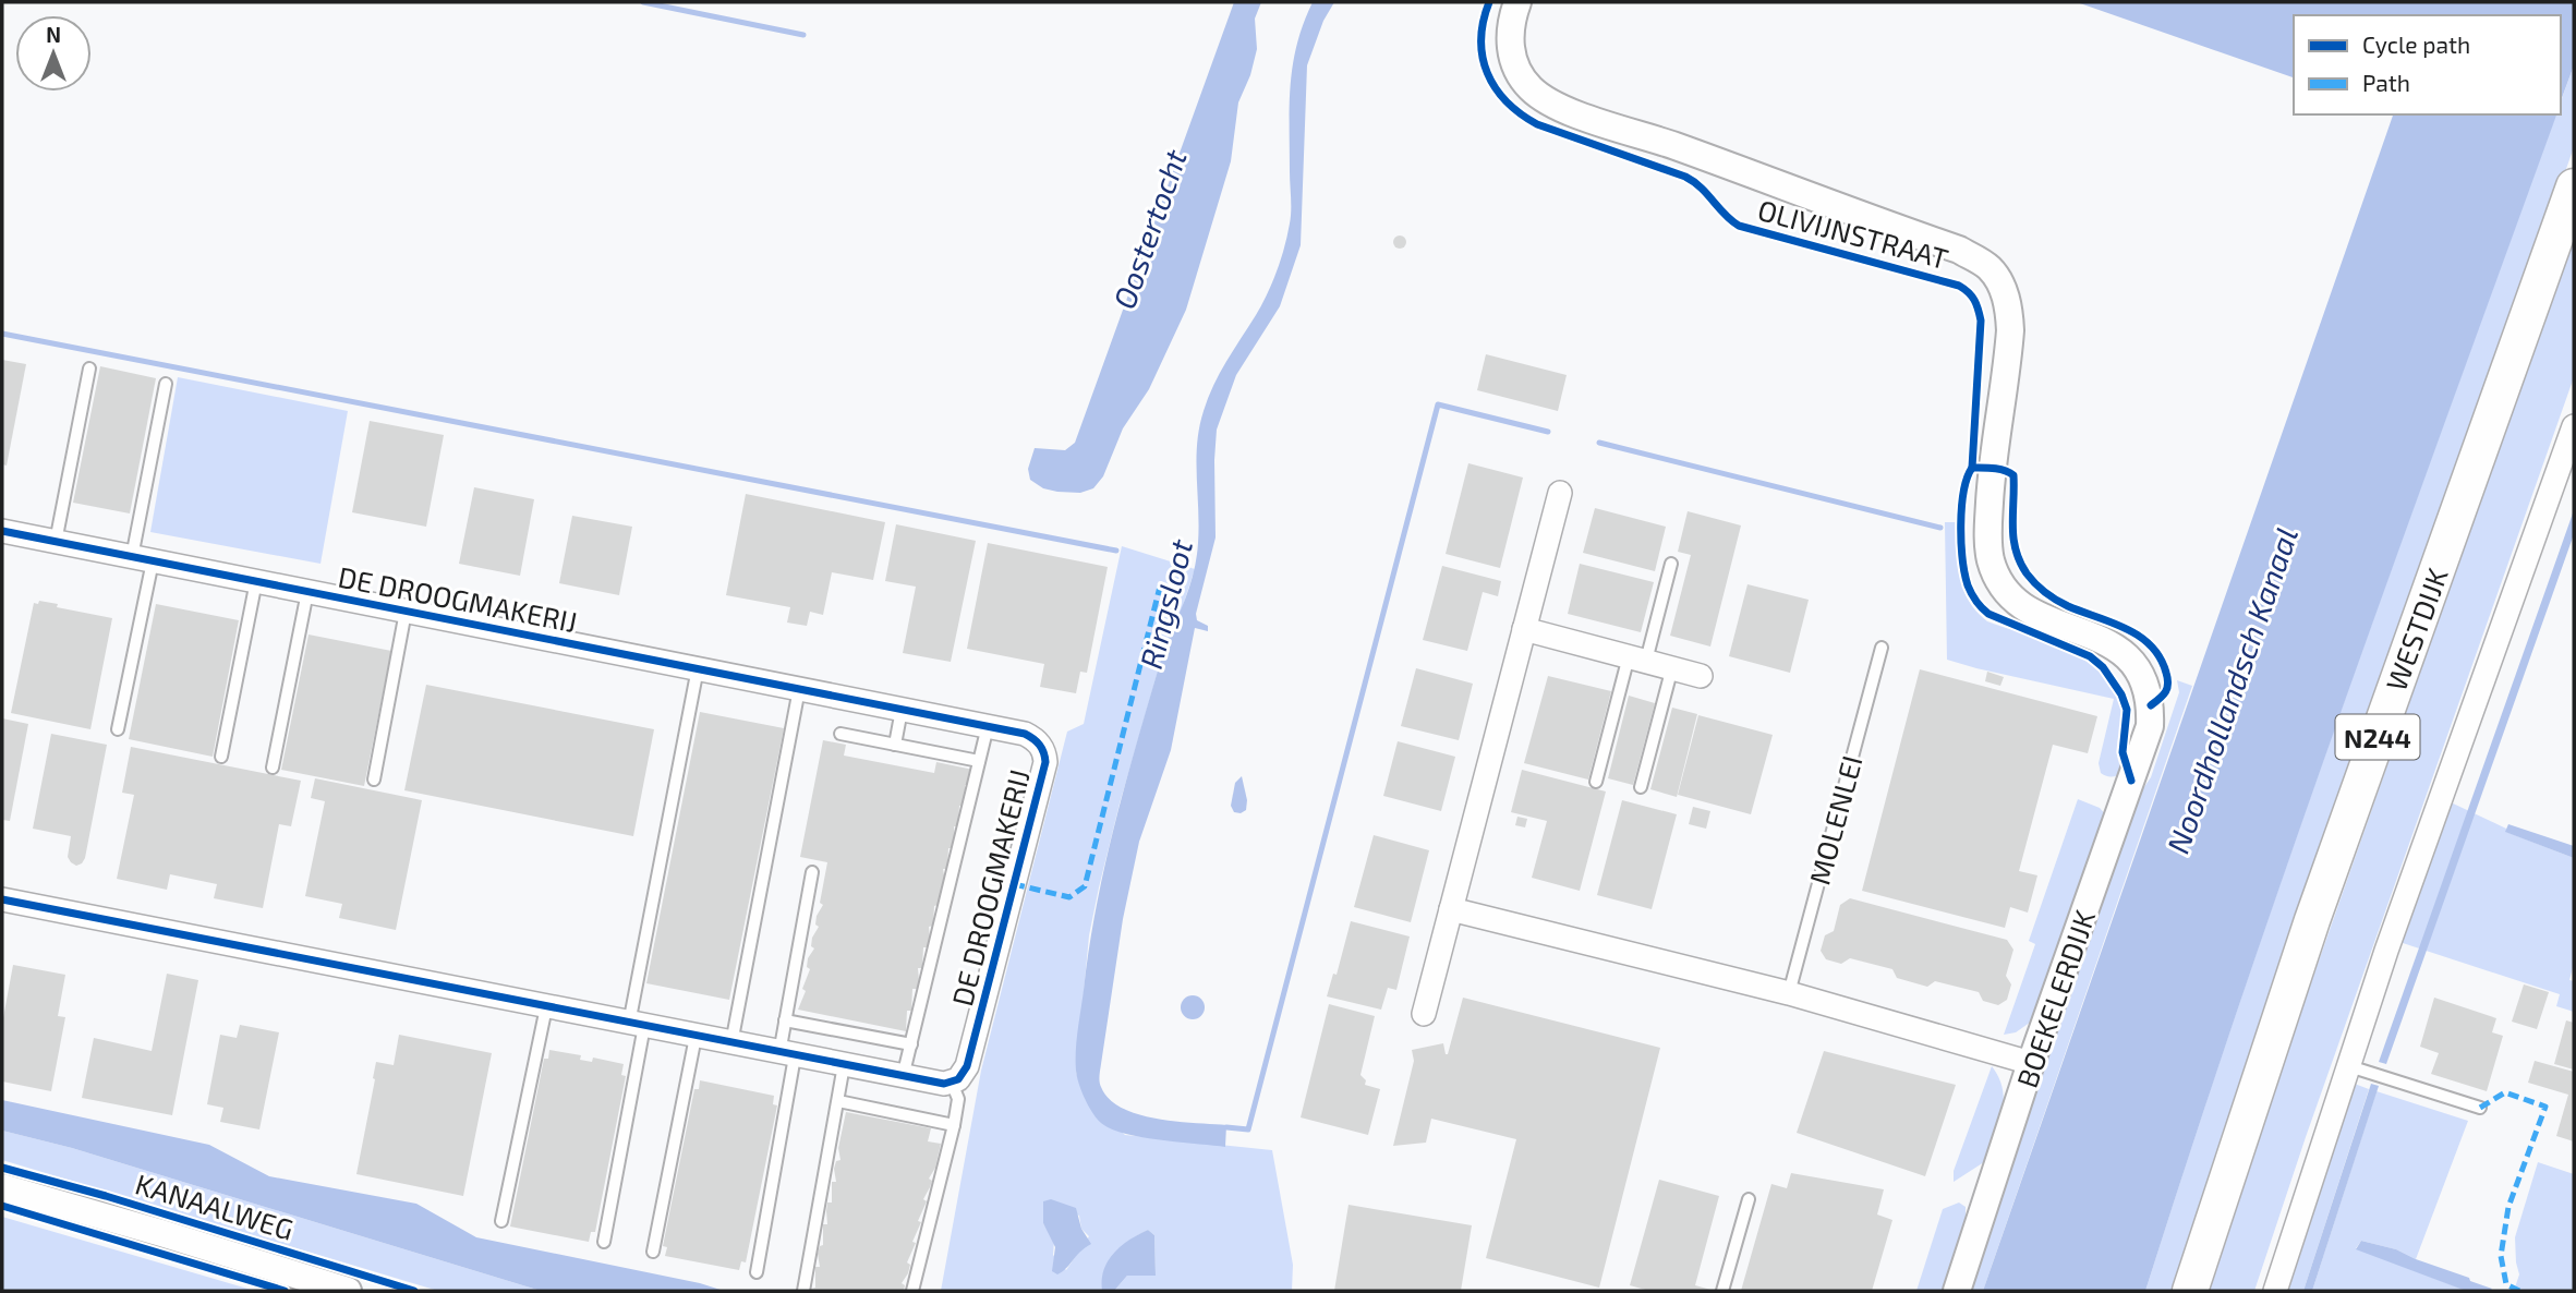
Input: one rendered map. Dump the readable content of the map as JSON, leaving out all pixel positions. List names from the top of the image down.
{
  "streets": {
    "main road": ["WESTDIJK", "N244"],
    "street": [
      "OLIVIJNSTRAAT",
      "DE DROOGMAKERIJ",
      "BOEKELERDIJK",
      "KANAALWEG"
    ],
    "lane": ["MOLENLEI"]
  },
  "crossings": [
    ["OLIVIJNSTRAAT", "BOEKELERDIJK"]
  ],
  "water": ["Oostertocht", "Ringsloot", "Noordhollandsch Kanaal"],
  "legend": ["Cycle path", "Path"],
  "north": "top"
}
